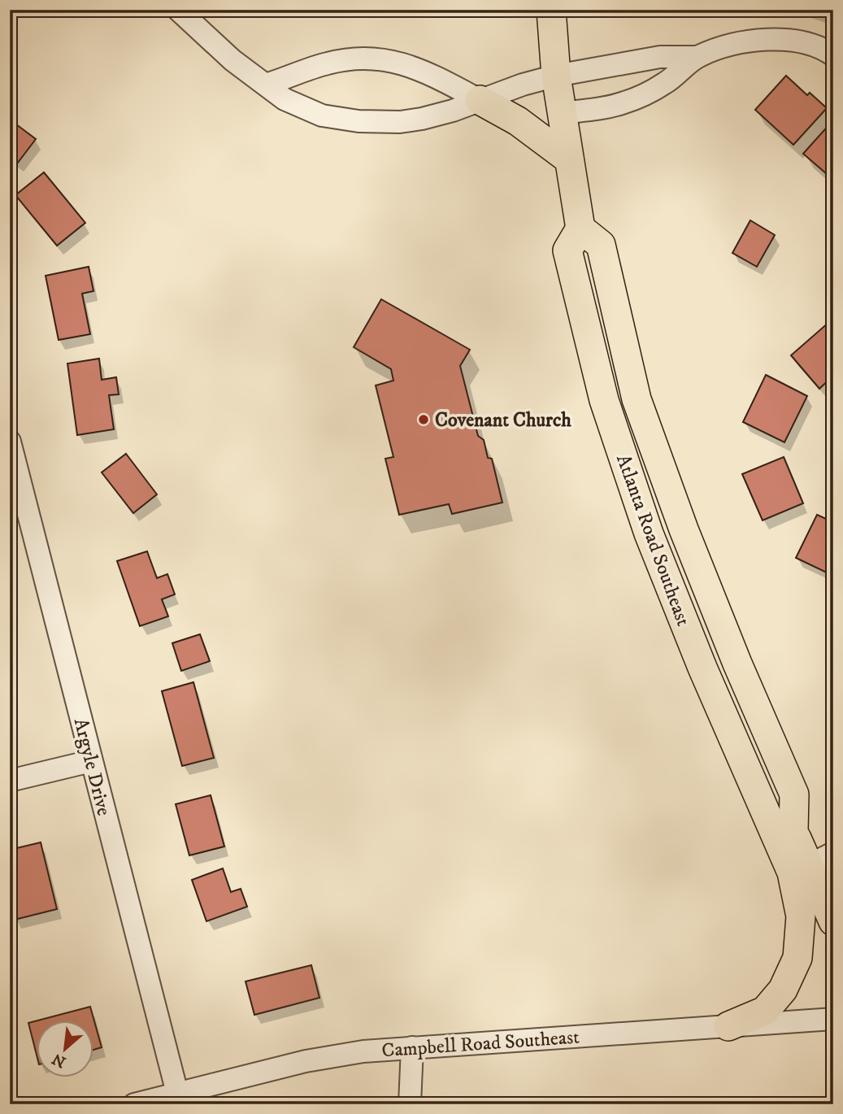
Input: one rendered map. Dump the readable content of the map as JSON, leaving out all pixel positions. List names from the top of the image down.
{
  "streets": {
    "main road": ["Atlanta Road Southeast"],
    "street": ["Argyle Drive", "Campbell Road Southeast"]
  },
  "crossings": [
    ["Argyle Drive", "Campbell Road Southeast"]
  ],
  "places": ["Covenant Church"],
  "north": "bottom left"
}
